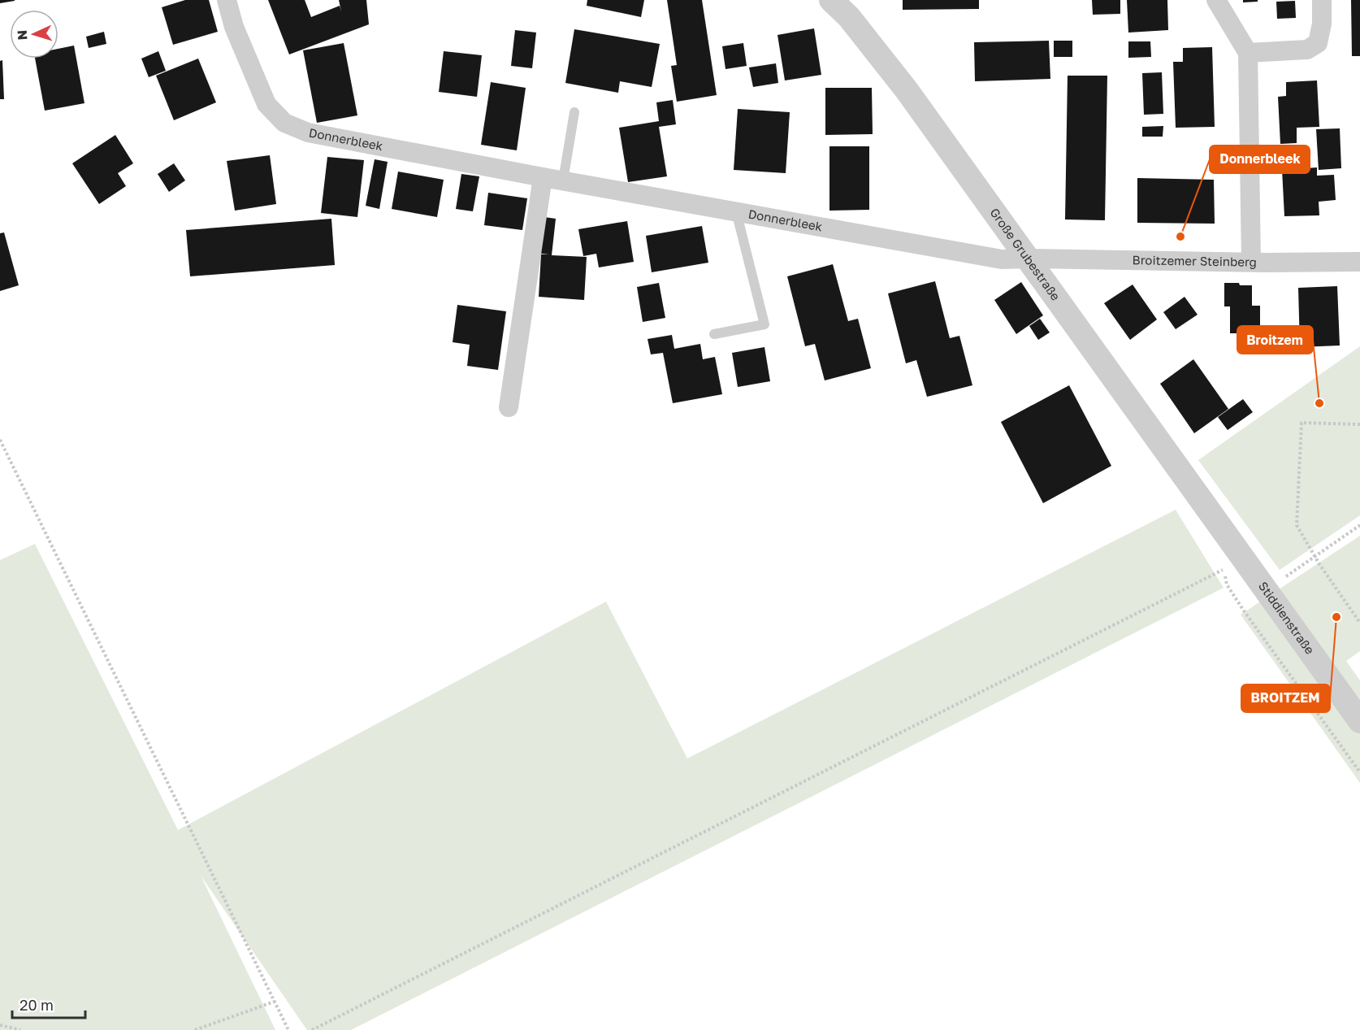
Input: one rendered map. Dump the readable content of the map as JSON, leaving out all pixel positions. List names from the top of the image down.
{
  "streets": {
    "street": [
      "Donnerbleek",
      "Große Grubestraße",
      "Broitzemer Steinberg",
      "Stiddienstraße"
    ]
  },
  "crossings": [
    ["Donnerbleek", "Große Grubestraße"],
    ["Donnerbleek", "Broitzemer Steinberg"],
    ["Große Grubestraße", "Broitzemer Steinberg"],
    ["Große Grubestraße", "Stiddienstraße"]
  ],
  "places": ["Donnerbleek", "Broitzem", "BROITZEM"],
  "scale_bar": "20 m",
  "north": "left"
}
